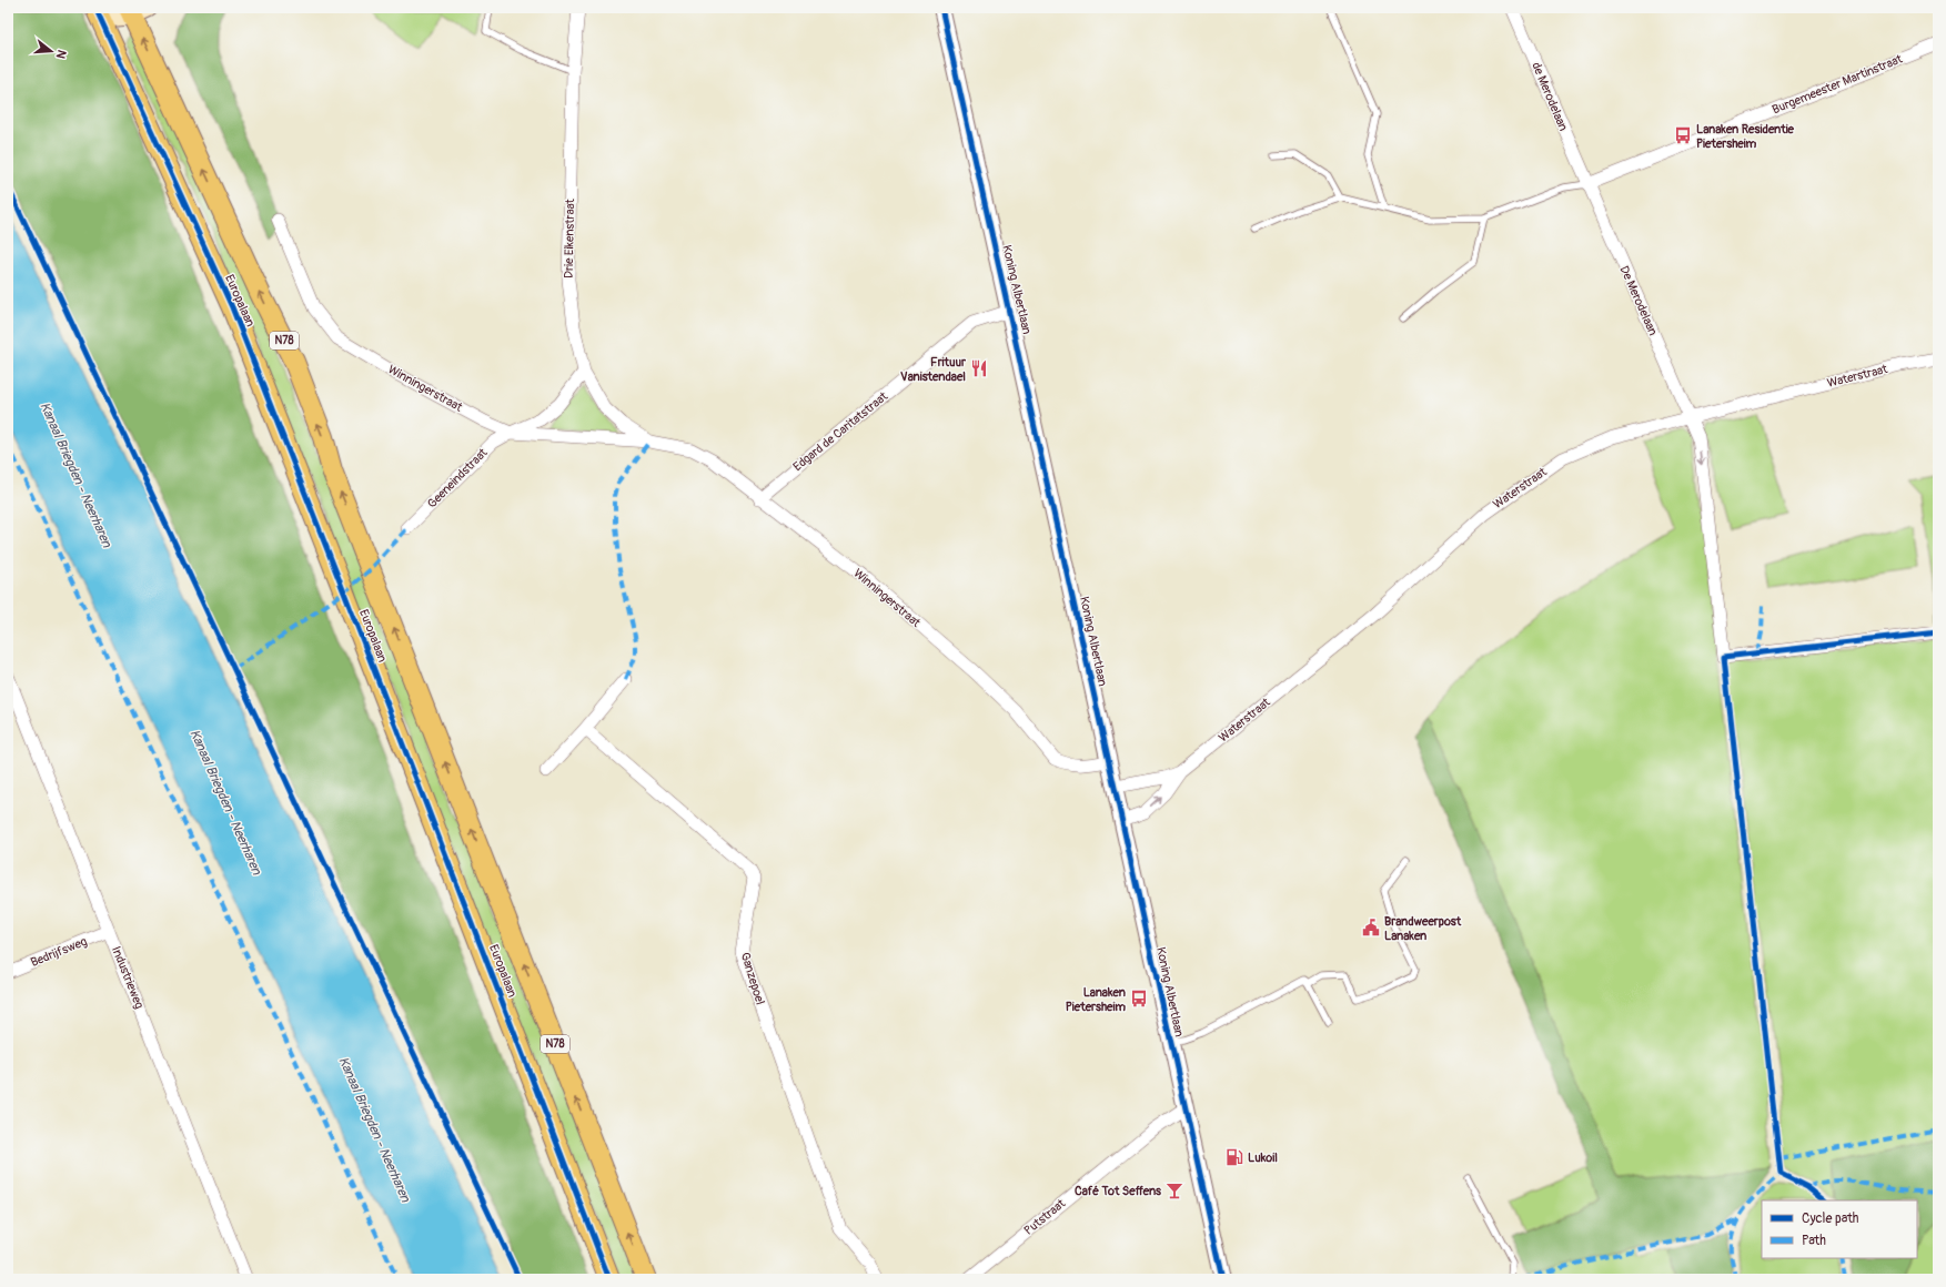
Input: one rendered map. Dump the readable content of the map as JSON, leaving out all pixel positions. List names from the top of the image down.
{
  "streets": {
    "main road": ["Europalaan", "N78"],
    "street": [
      "Burgemeester Martinstraat",
      "de Merodelaan",
      "Drie Eikenstraat",
      "Koning Albertlaan",
      "De Merodelaan",
      "Waterstraat",
      "Winningerstraat",
      "Edgard de Caritatstraat",
      "Geeneindstraat",
      "Bedrijfsweg",
      "Industrieweg",
      "Ganzepoel",
      "Putstraat"
    ]
  },
  "crossings": [
    ["Burgemeester Martinstraat", "de Merodelaan"],
    ["Burgemeester Martinstraat", "De Merodelaan"],
    ["de Merodelaan", "De Merodelaan"],
    ["Drie Eikenstraat", "Winningerstraat"],
    ["Koning Albertlaan", "Waterstraat"],
    ["Koning Albertlaan", "Winningerstraat"],
    ["Koning Albertlaan", "Edgard de Caritatstraat"],
    ["Koning Albertlaan", "Putstraat"],
    ["De Merodelaan", "Waterstraat"],
    ["Winningerstraat", "Edgard de Caritatstraat"],
    ["Winningerstraat", "Geeneindstraat"],
    ["Bedrijfsweg", "Industrieweg"]
  ],
  "one_way": ["De Merodelaan"],
  "water": ["Kanaal Briegden - Neerharen"],
  "places": {
    "bus stop": ["Lanaken Residentie Pietersheim", "Lanaken Pietersheim"],
    "restaurant": ["Frituur Vanistendael"],
    "public building": ["Brandweerpost Lanaken"],
    "fuel station": ["Lukoil"],
    "bar": ["Café Tot Seffens"]
  },
  "legend": ["Cycle path", "Path"],
  "north": "right"
}
